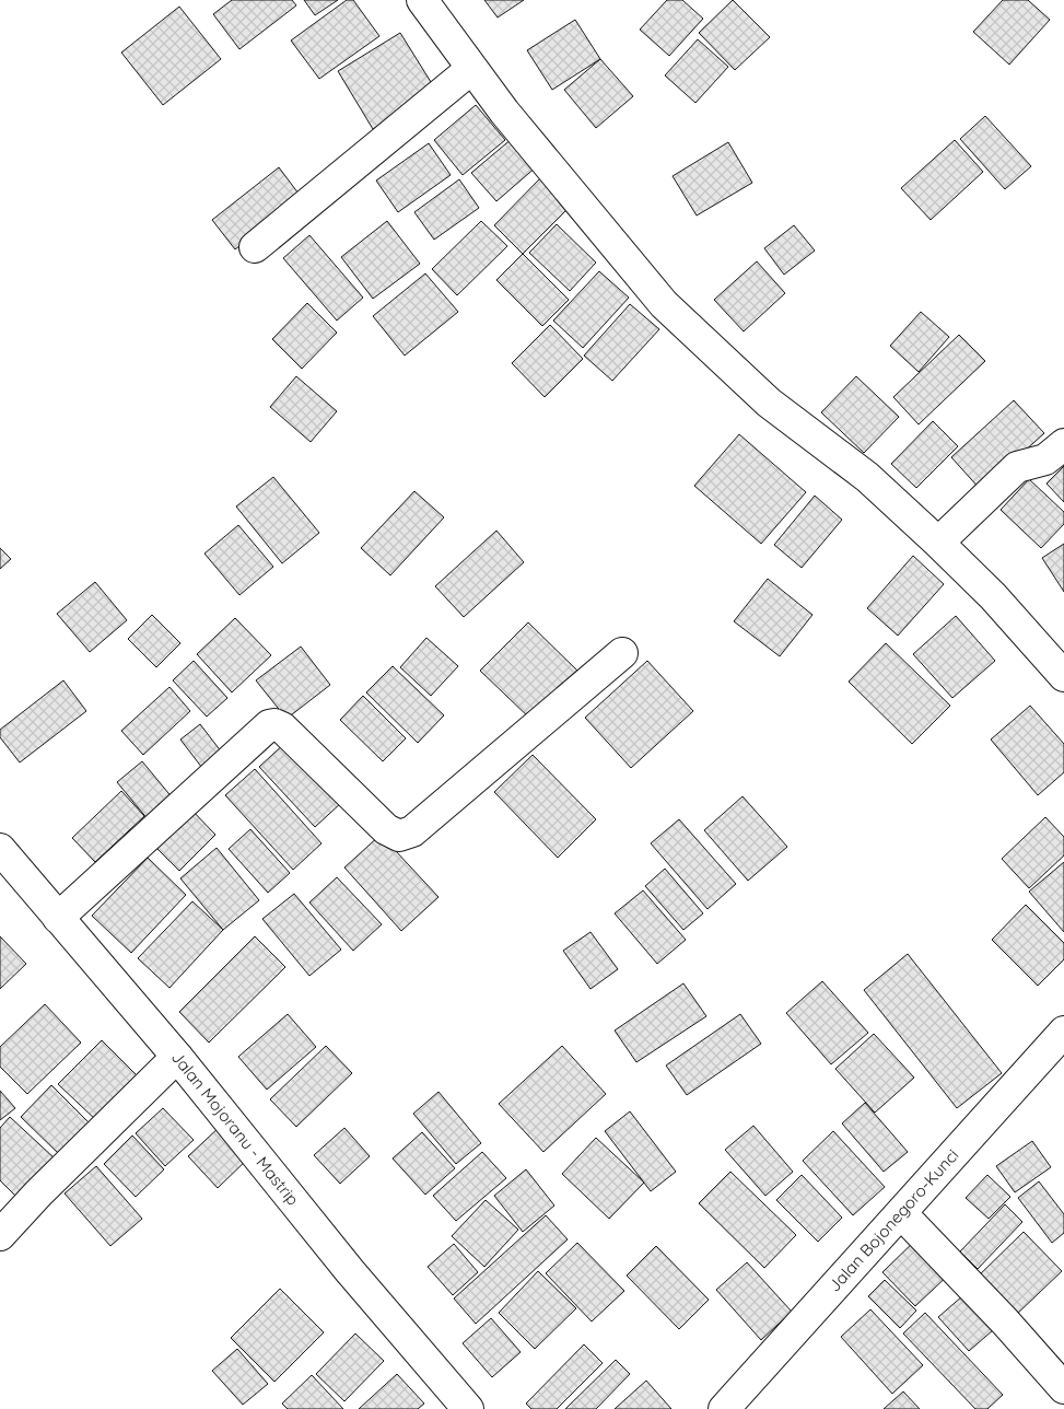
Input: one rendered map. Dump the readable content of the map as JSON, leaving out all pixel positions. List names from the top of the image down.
{
  "streets": {
    "street": ["Jalan Mojoranu - Mastrip", "Jalan Bojonegoro-Kunci"]
  }
}
